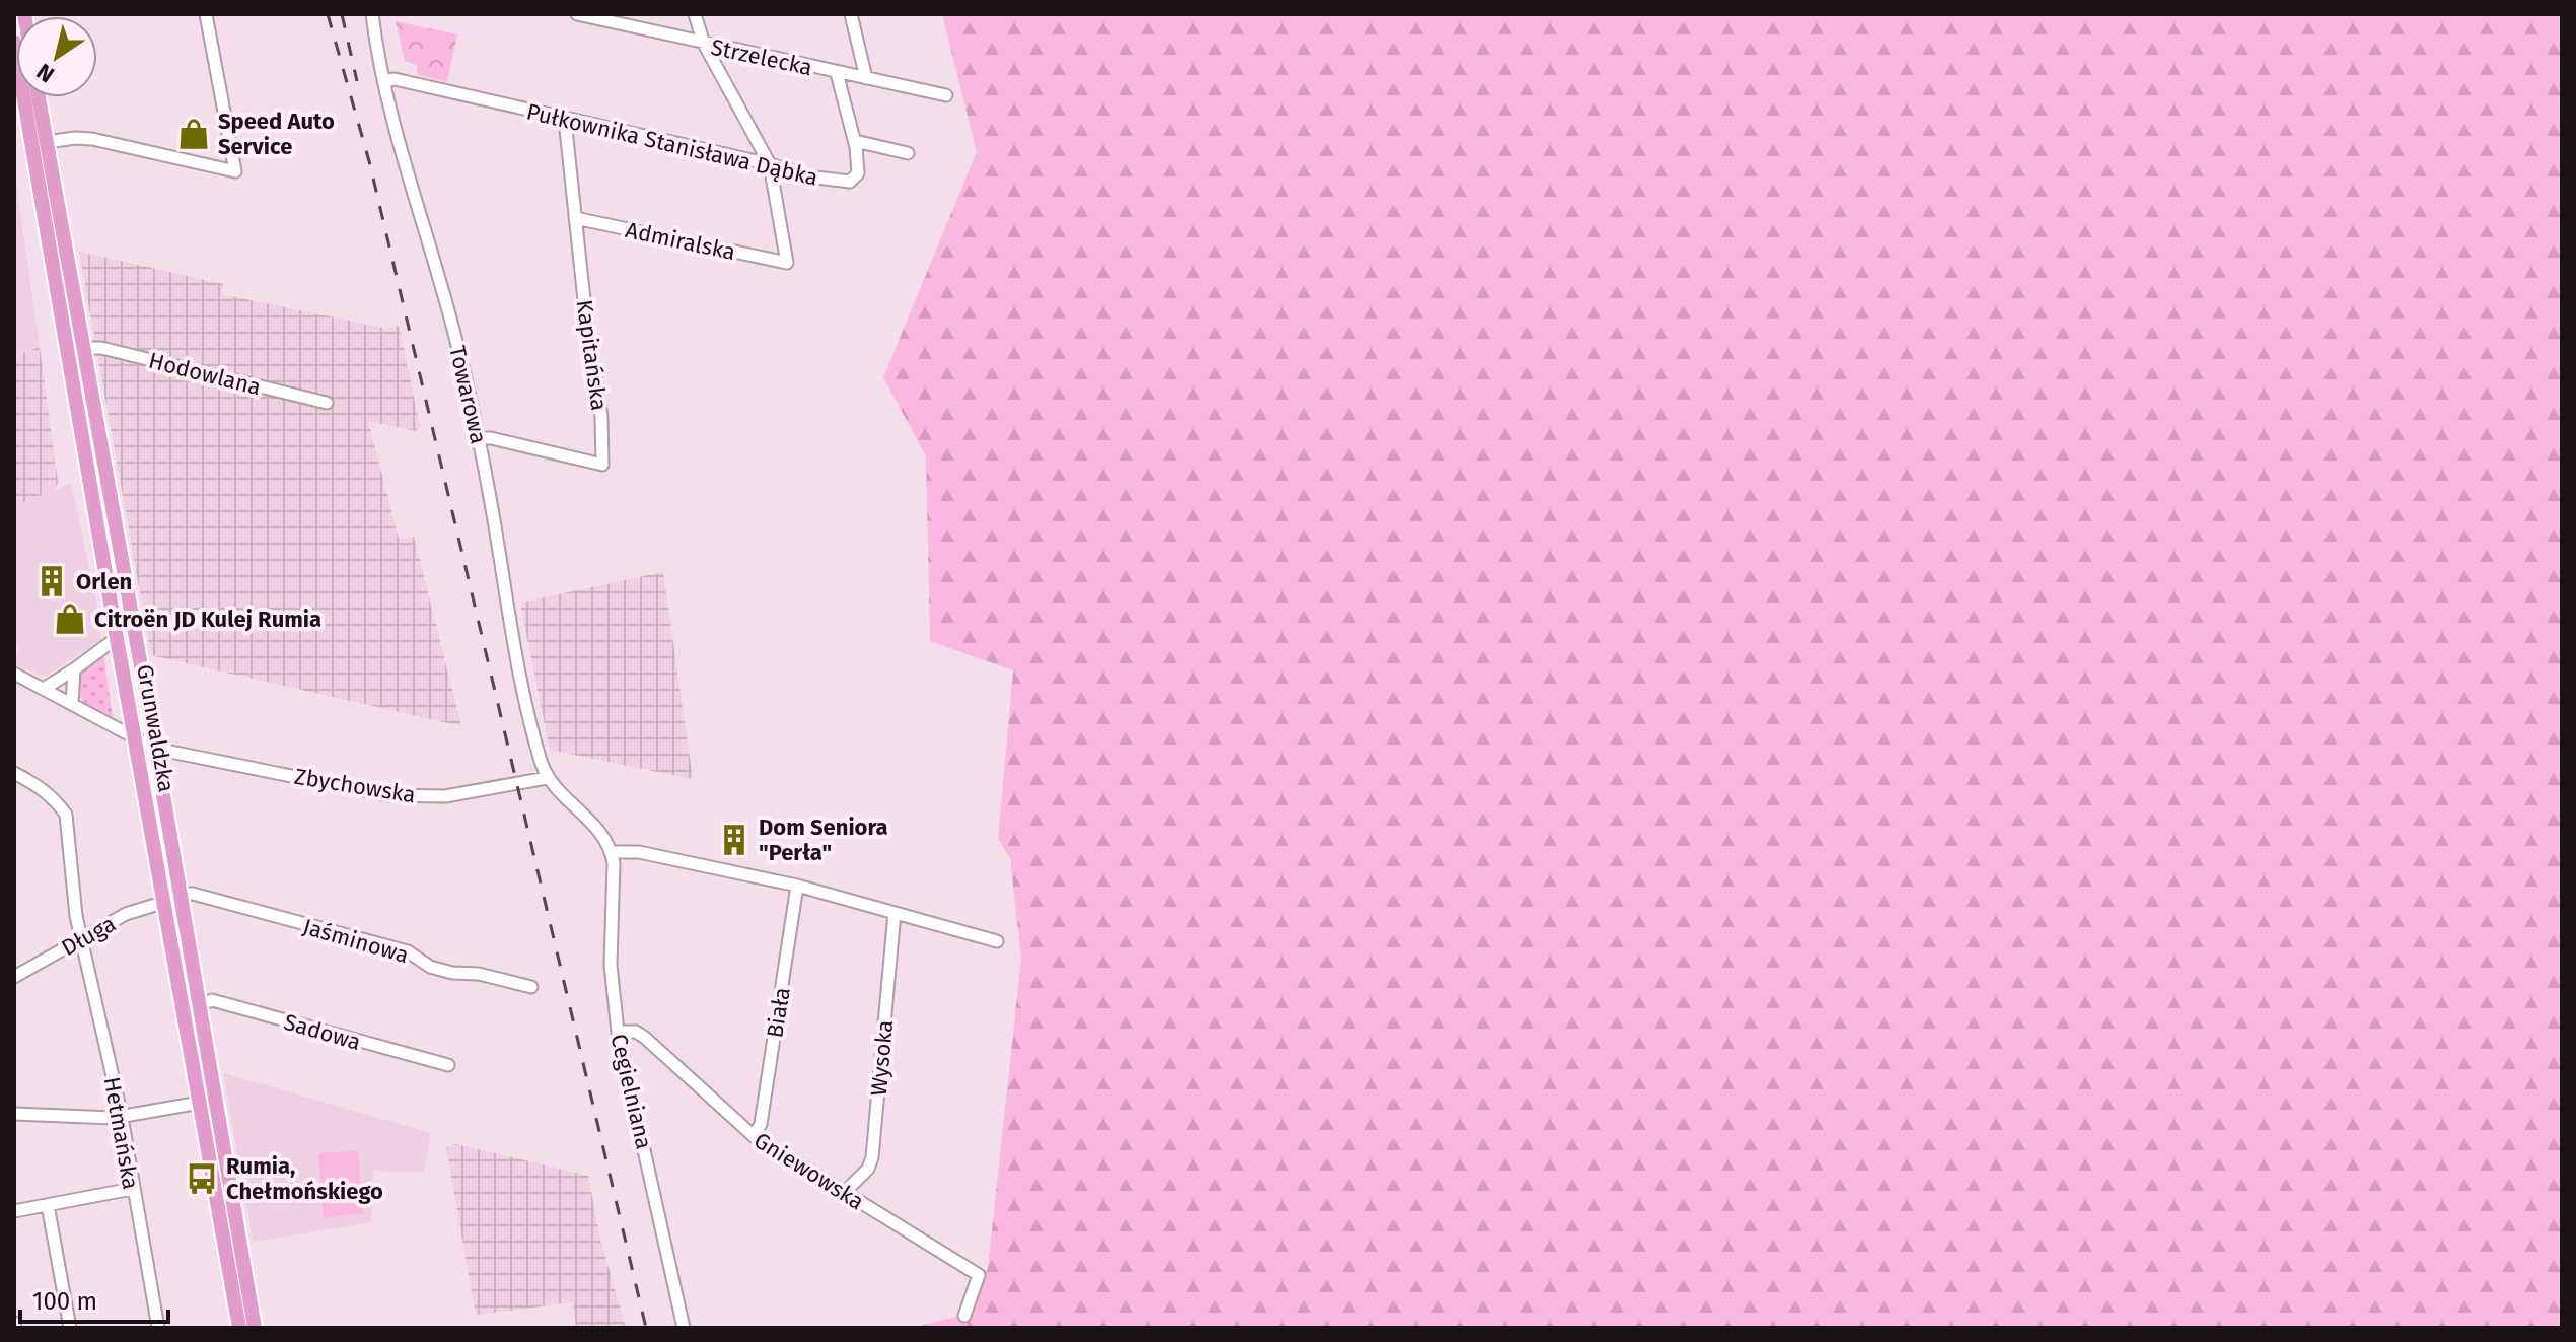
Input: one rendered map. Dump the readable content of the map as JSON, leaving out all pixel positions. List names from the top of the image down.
{
  "streets": {
    "main road": ["Grunwaldzka"],
    "street": [
      "Strzelecka",
      "Pułkownika Stanisława Dąbka",
      "Admiralska",
      "Kapitańska",
      "Hodowlana",
      "Towarowa",
      "Zbychowska",
      "Długa",
      "Jaśminowa",
      "Biała",
      "Sadowa",
      "Wysoka",
      "Cegielniana",
      "Hetmańska",
      "Gniewowska"
    ]
  },
  "crossings": [
    ["Strzelecka", "Pułkownika Stanisława Dąbka"],
    ["Pułkownika Stanisława Dąbka", "Admiralska"],
    ["Pułkownika Stanisława Dąbka", "Kapitańska"],
    ["Pułkownika Stanisława Dąbka", "Towarowa"],
    ["Admiralska", "Kapitańska"],
    ["Kapitańska", "Towarowa"],
    ["Hodowlana", "Grunwaldzka"],
    ["Towarowa", "Zbychowska"],
    ["Grunwaldzka", "Zbychowska"],
    ["Grunwaldzka", "Długa"],
    ["Grunwaldzka", "Jaśminowa"],
    ["Grunwaldzka", "Sadowa"],
    ["Długa", "Hetmańska"],
    ["Biała", "Gniewowska"],
    ["Wysoka", "Gniewowska"],
    ["Cegielniana", "Gniewowska"]
  ],
  "places": {
    "shop": ["Speed Auto Service", "Citroën JD Kulej Rumia"],
    "building": ["Orlen", "Dom Seniora \"Perła\""],
    "bus stop": ["Rumia, Chełmońskiego"]
  },
  "scale_bar": "100 m",
  "north": "bottom left"
}
